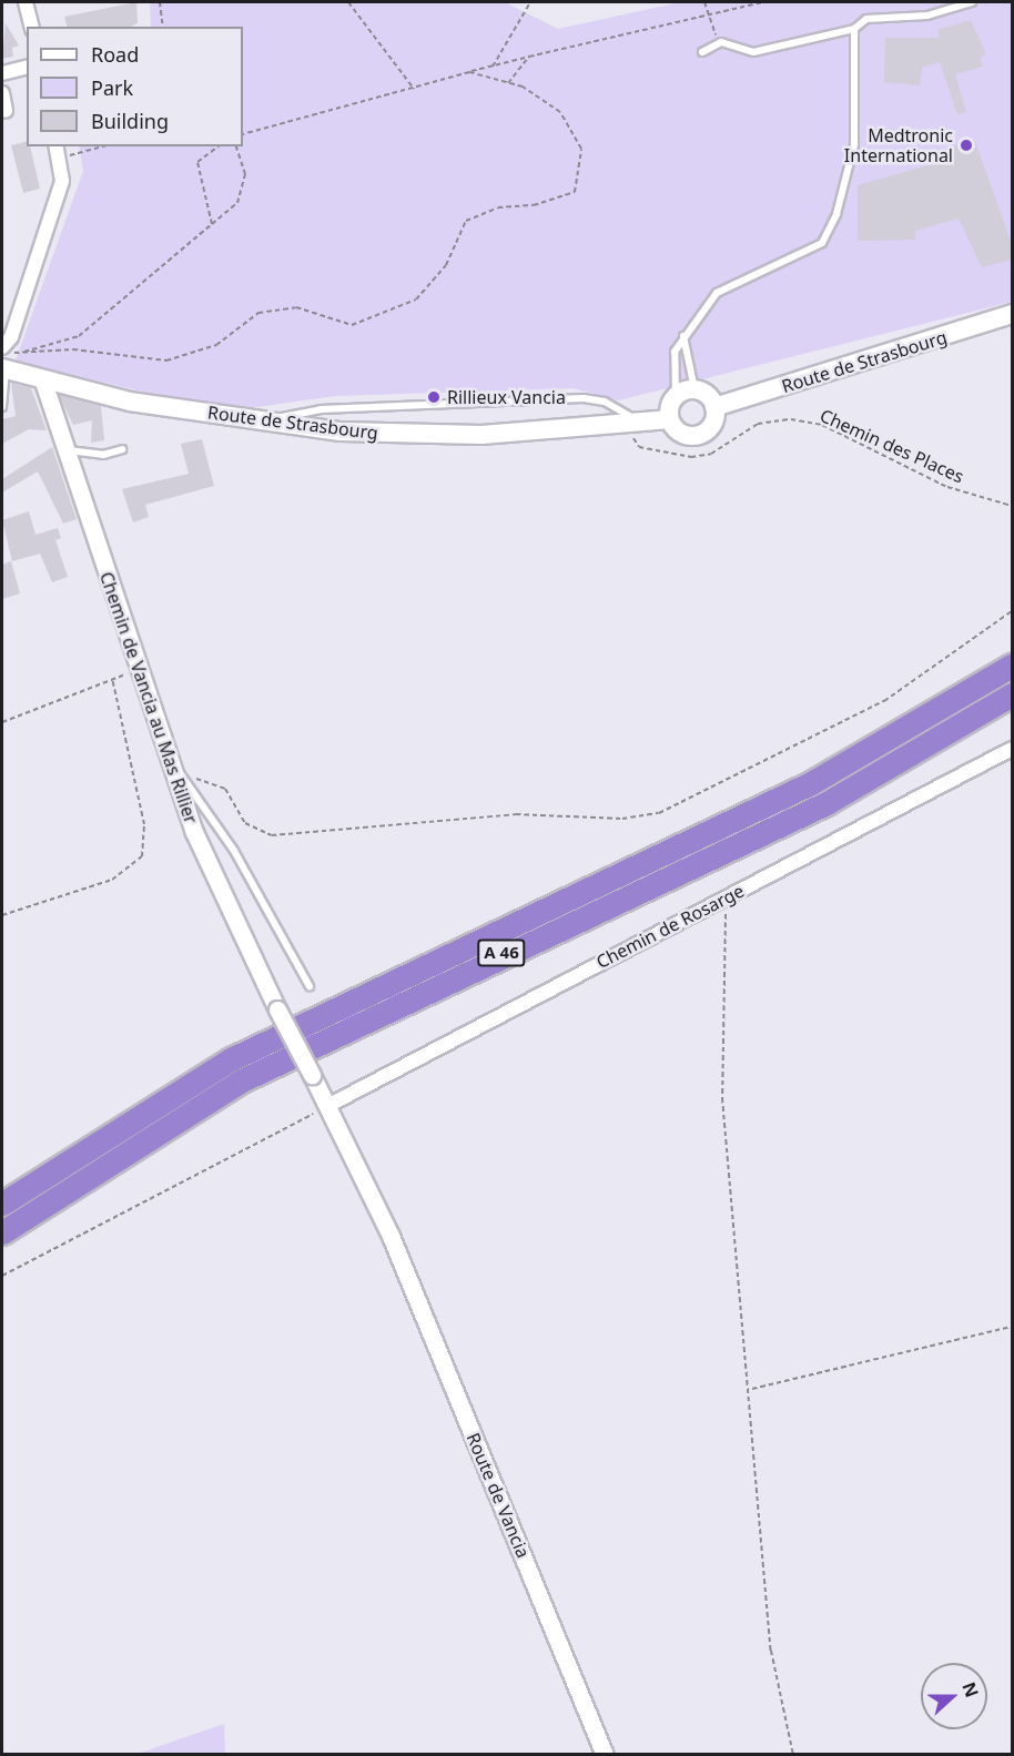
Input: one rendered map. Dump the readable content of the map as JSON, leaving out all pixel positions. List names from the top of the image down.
{
  "streets": {
    "highway": ["A 46"],
    "main road": ["Route de Strasbourg"],
    "street": ["Chemin de Vancia au Mas Rillier", "Chemin de Rosarge", "Route de Vancia"],
    "path": ["Chemin des Places"]
  },
  "crossings": [
    ["Route de Strasbourg", "Chemin des Places"],
    ["Route de Strasbourg", "Chemin de Vancia au Mas Rillier"],
    ["Chemin de Vancia au Mas Rillier", "Chemin de Rosarge"],
    ["Chemin de Vancia au Mas Rillier", "Route de Vancia"],
    ["Chemin de Rosarge", "Route de Vancia"]
  ],
  "places": ["Medtronic International", "Rillieux Vancia"],
  "legend": ["Road", "Park", "Building"],
  "north": "right"
}
